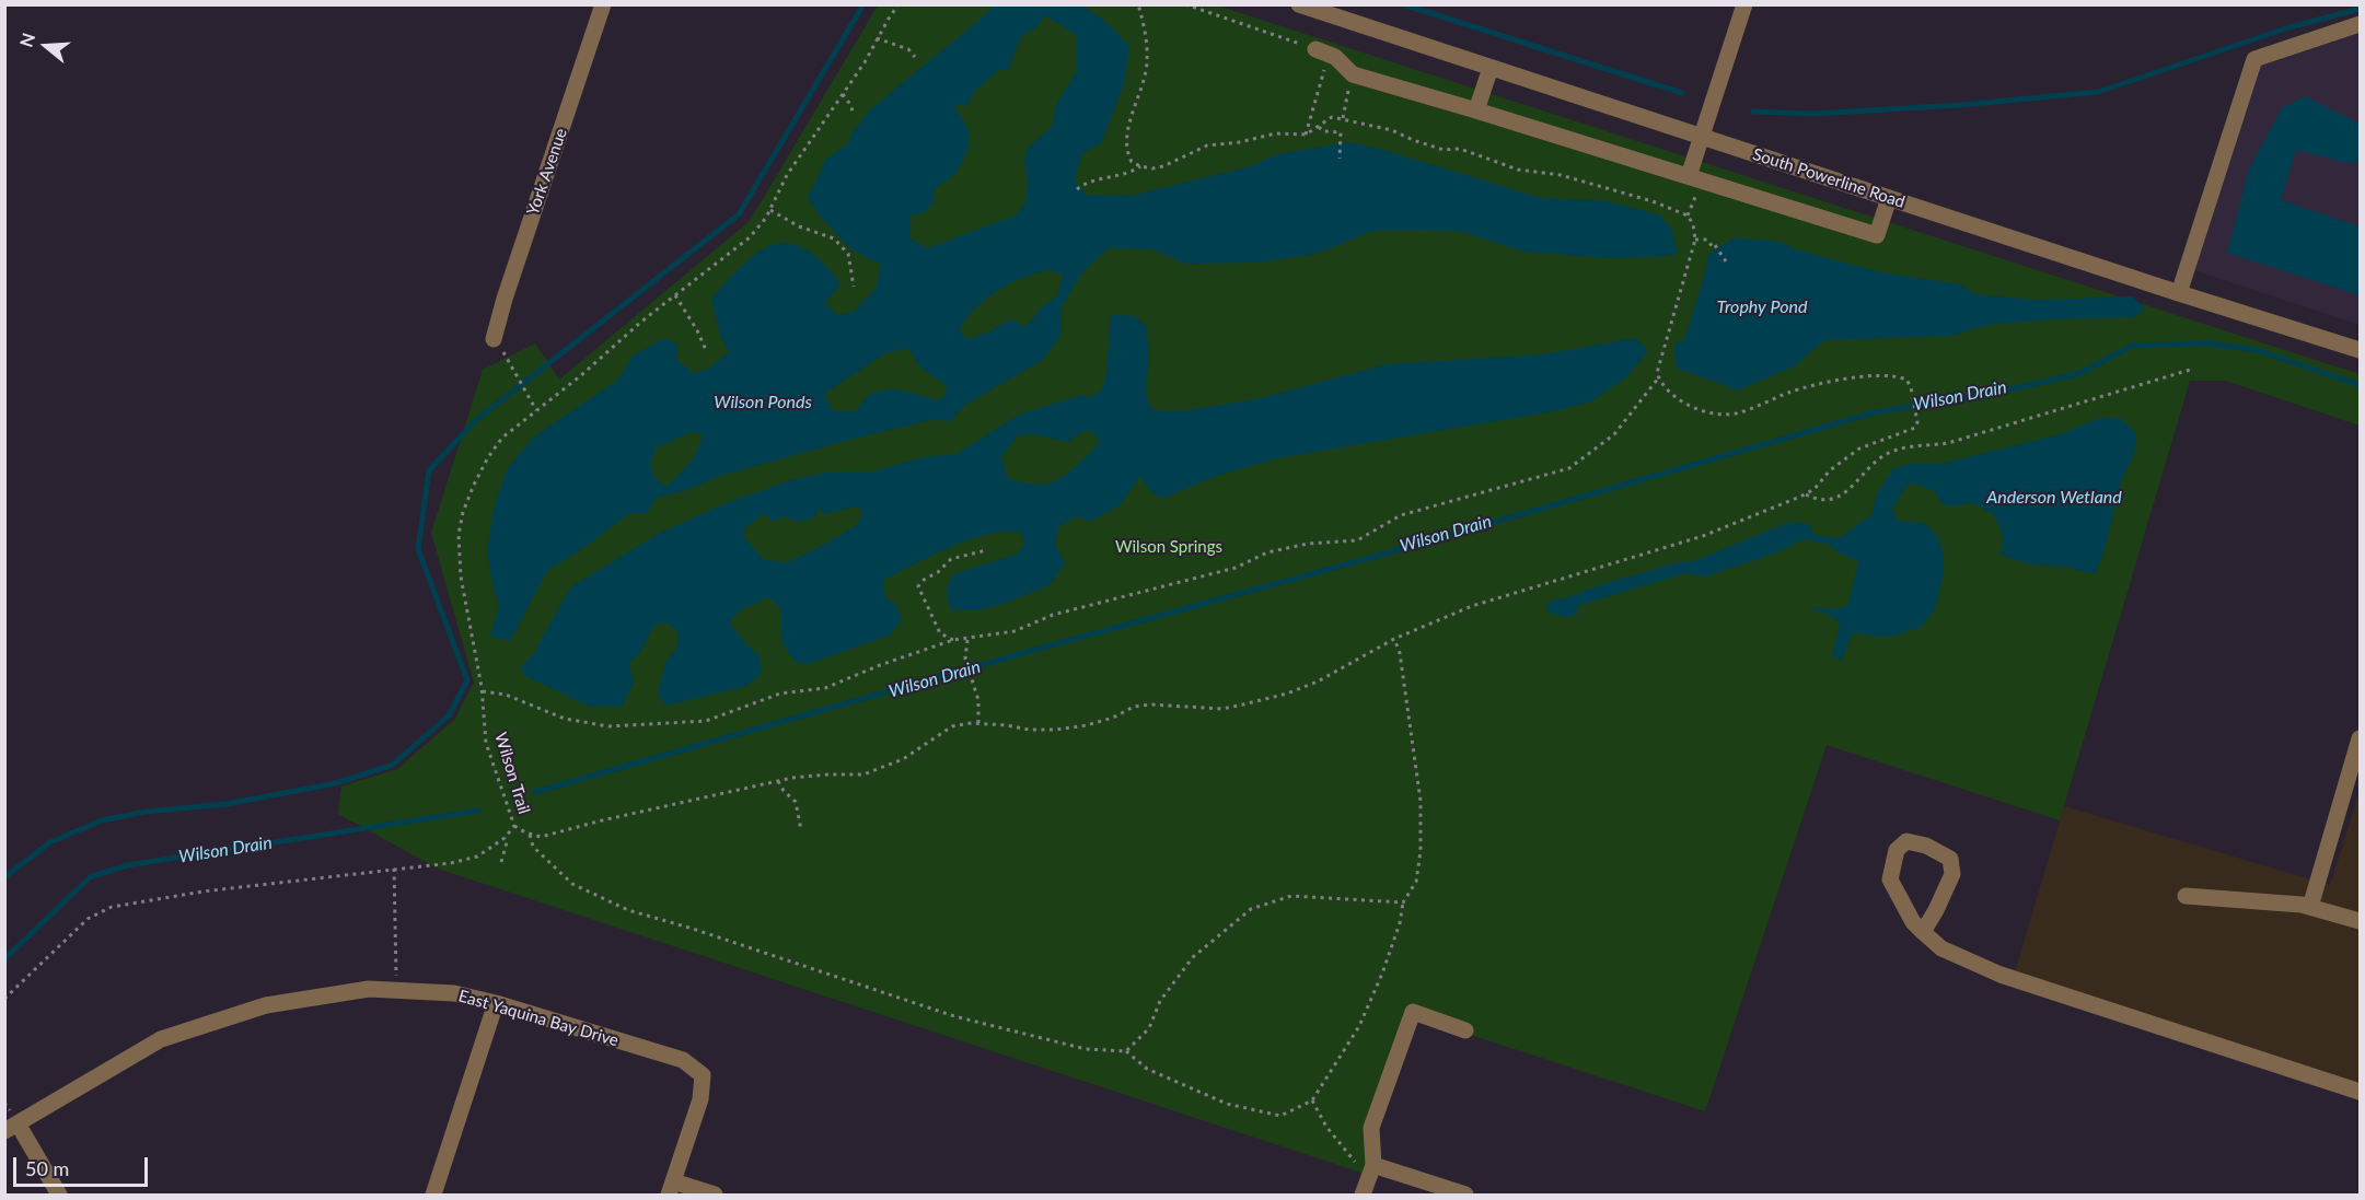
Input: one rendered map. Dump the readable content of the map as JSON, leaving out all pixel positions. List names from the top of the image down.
{
  "streets": {
    "street": ["York Avenue", "South Powerline Road", "East Yaquina Bay Drive"],
    "path": ["Wilson Trail"]
  },
  "water": [
    "Trophy Pond",
    "Wilson Drain",
    "Wilson Ponds",
    "Anderson Wetland"
  ],
  "parks": ["Wilson Springs"],
  "scale_bar": "50 m",
  "north": "left"
}
